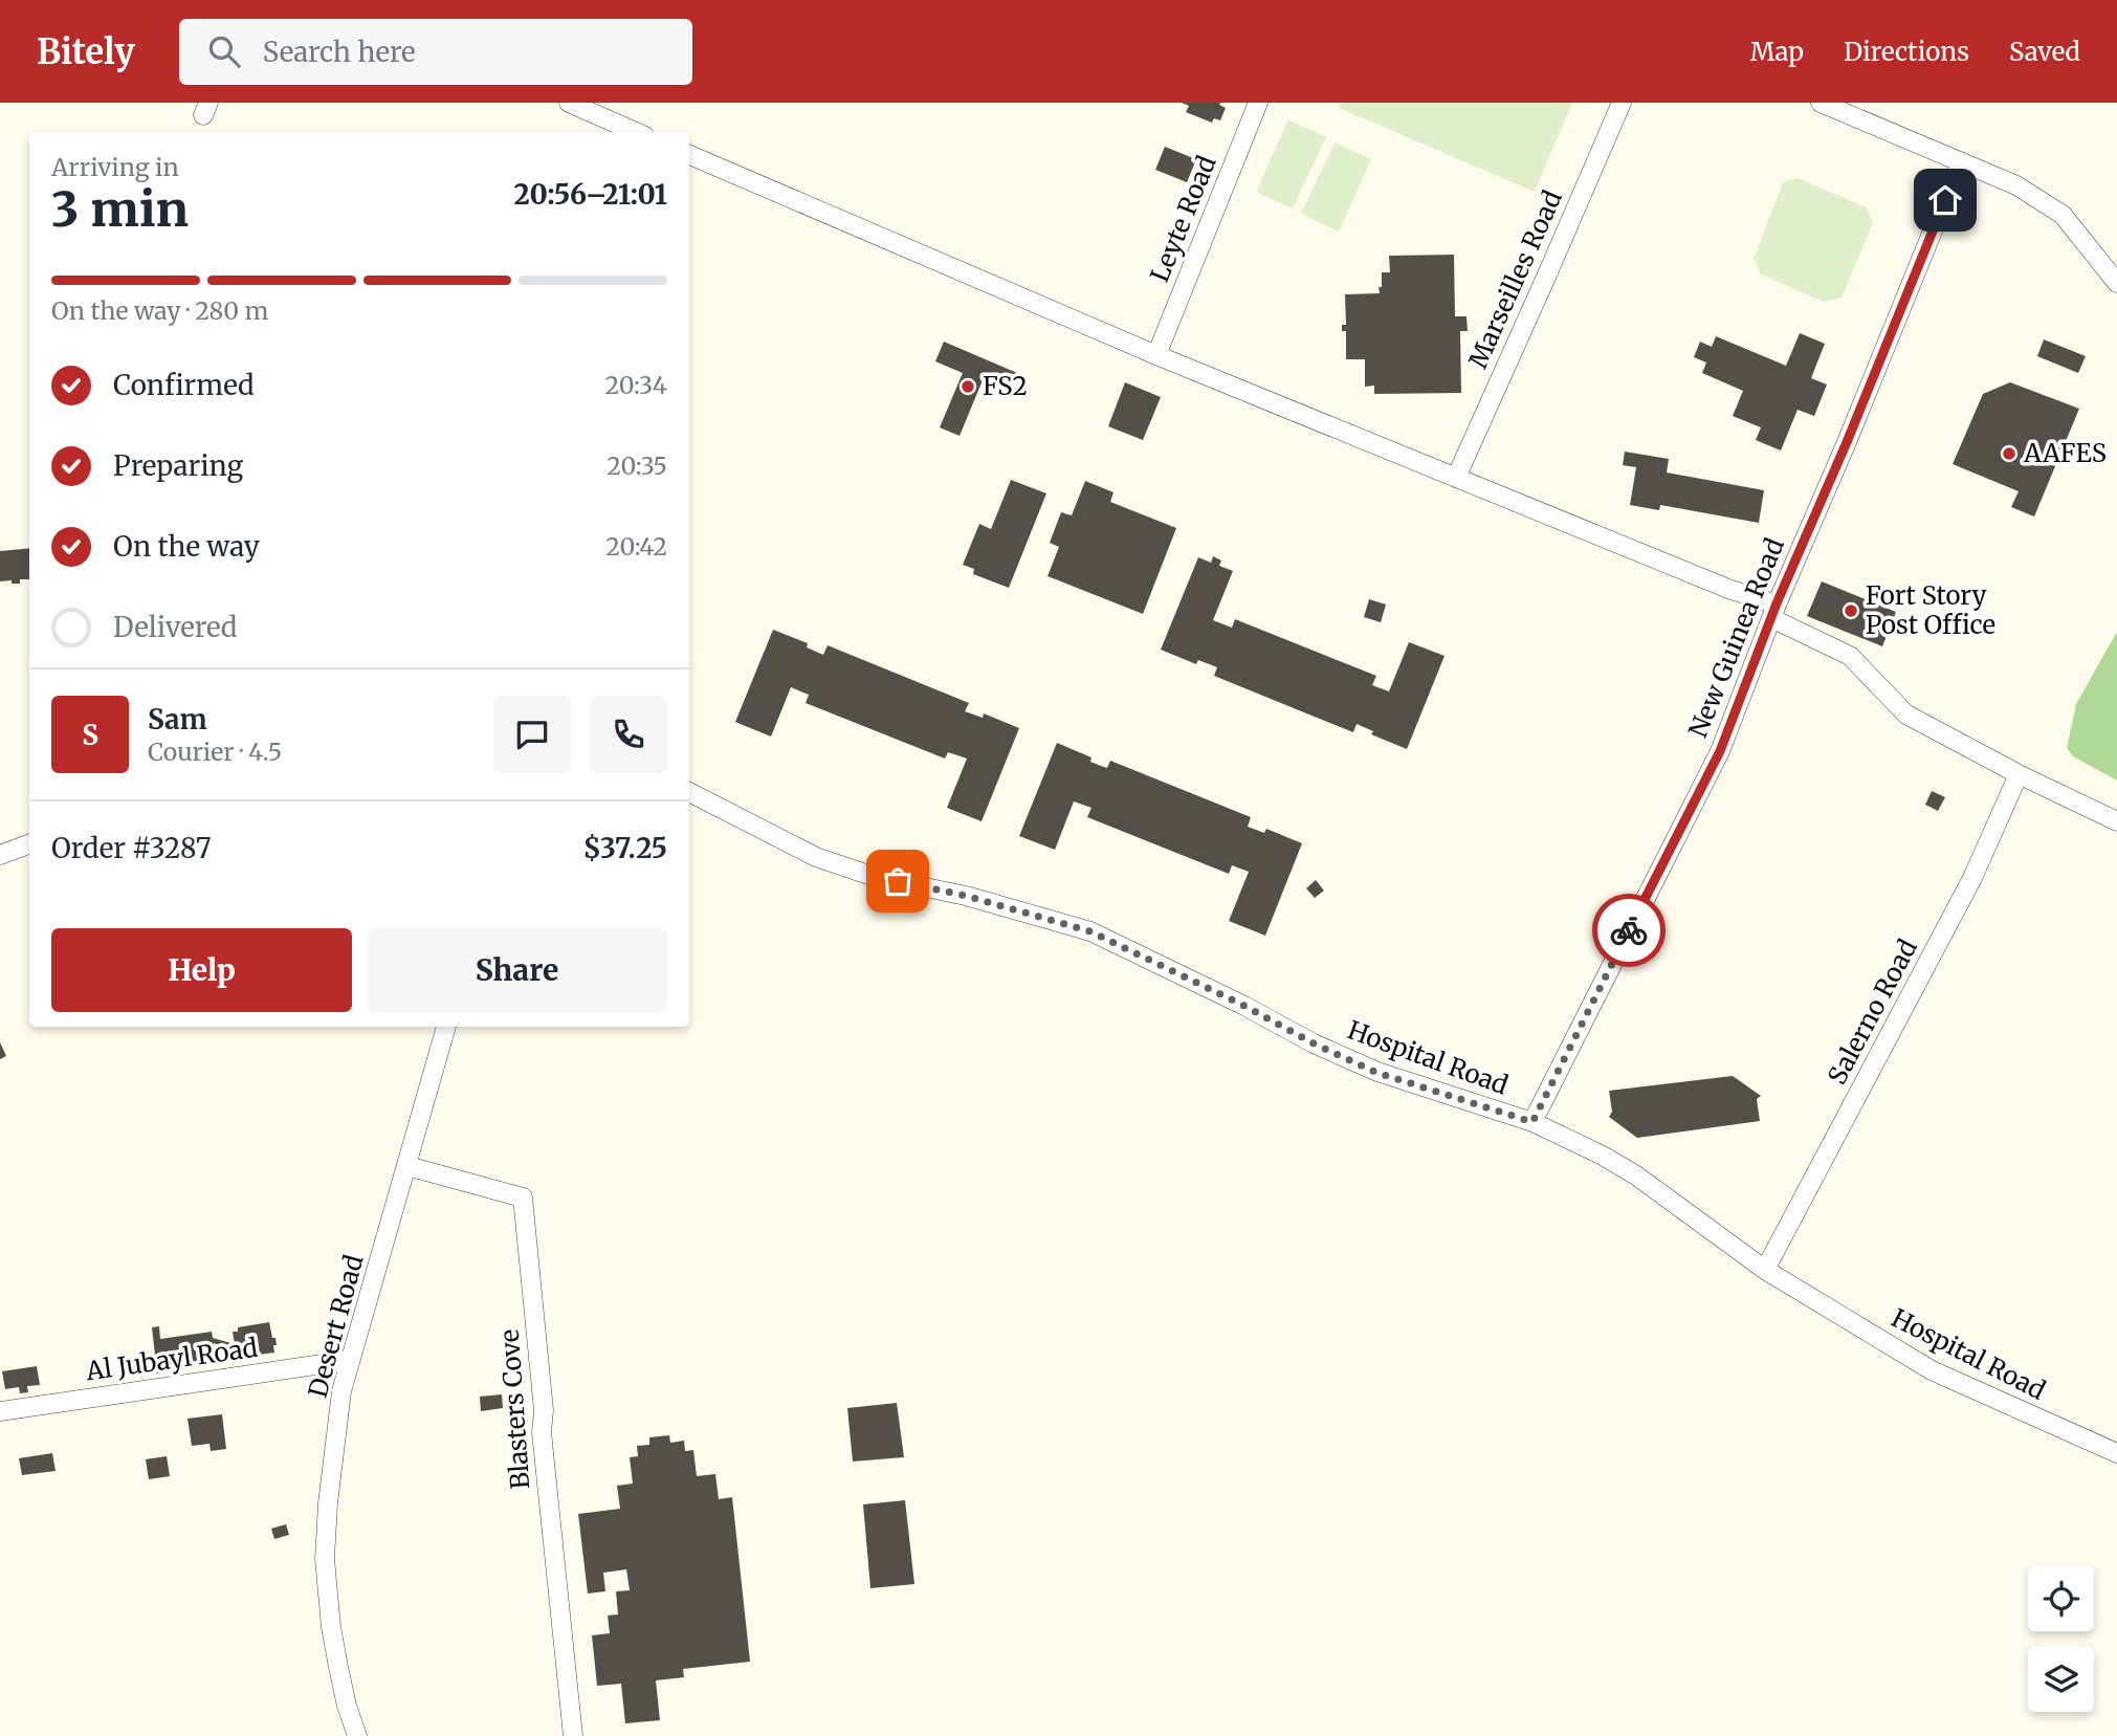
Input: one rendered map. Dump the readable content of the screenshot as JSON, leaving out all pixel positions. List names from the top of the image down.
{
  "streets": {
    "street": [
      "Leyte Road",
      "Marseilles Road",
      "New Guinea Road",
      "Salerno Road",
      "Hospital Road",
      "Desert Road",
      "Al Jubayl Road",
      "Blasters Cove"
    ]
  },
  "crossings": [
    ["New Guinea Road", "Hospital Road"],
    ["Salerno Road", "Hospital Road"],
    ["Desert Road", "Al Jubayl Road"],
    ["Desert Road", "Blasters Cove"]
  ],
  "places": ["FS2", "AAFES", "Fort Story Post Office"],
  "page": {
    "header": "Bitely",
    "search": "Search here",
    "nav": ["Map", "Directions", "Saved"],
    "heading": ["3 min", "Arriving in", "20:56–21:01"],
    "panel": [
      "Sam",
      "Courier · 4.5",
      "Order #3287",
      "$37.25"
    ],
    "bar": "On the way · 280 m",
    "list": [
      ["Confirmed", "20:34"],
      ["Preparing", "20:35"],
      ["On the way", "20:42"],
      "Delivered"
    ],
    "round": "S",
    "buttons": ["Help", "Share"]
  }
}
